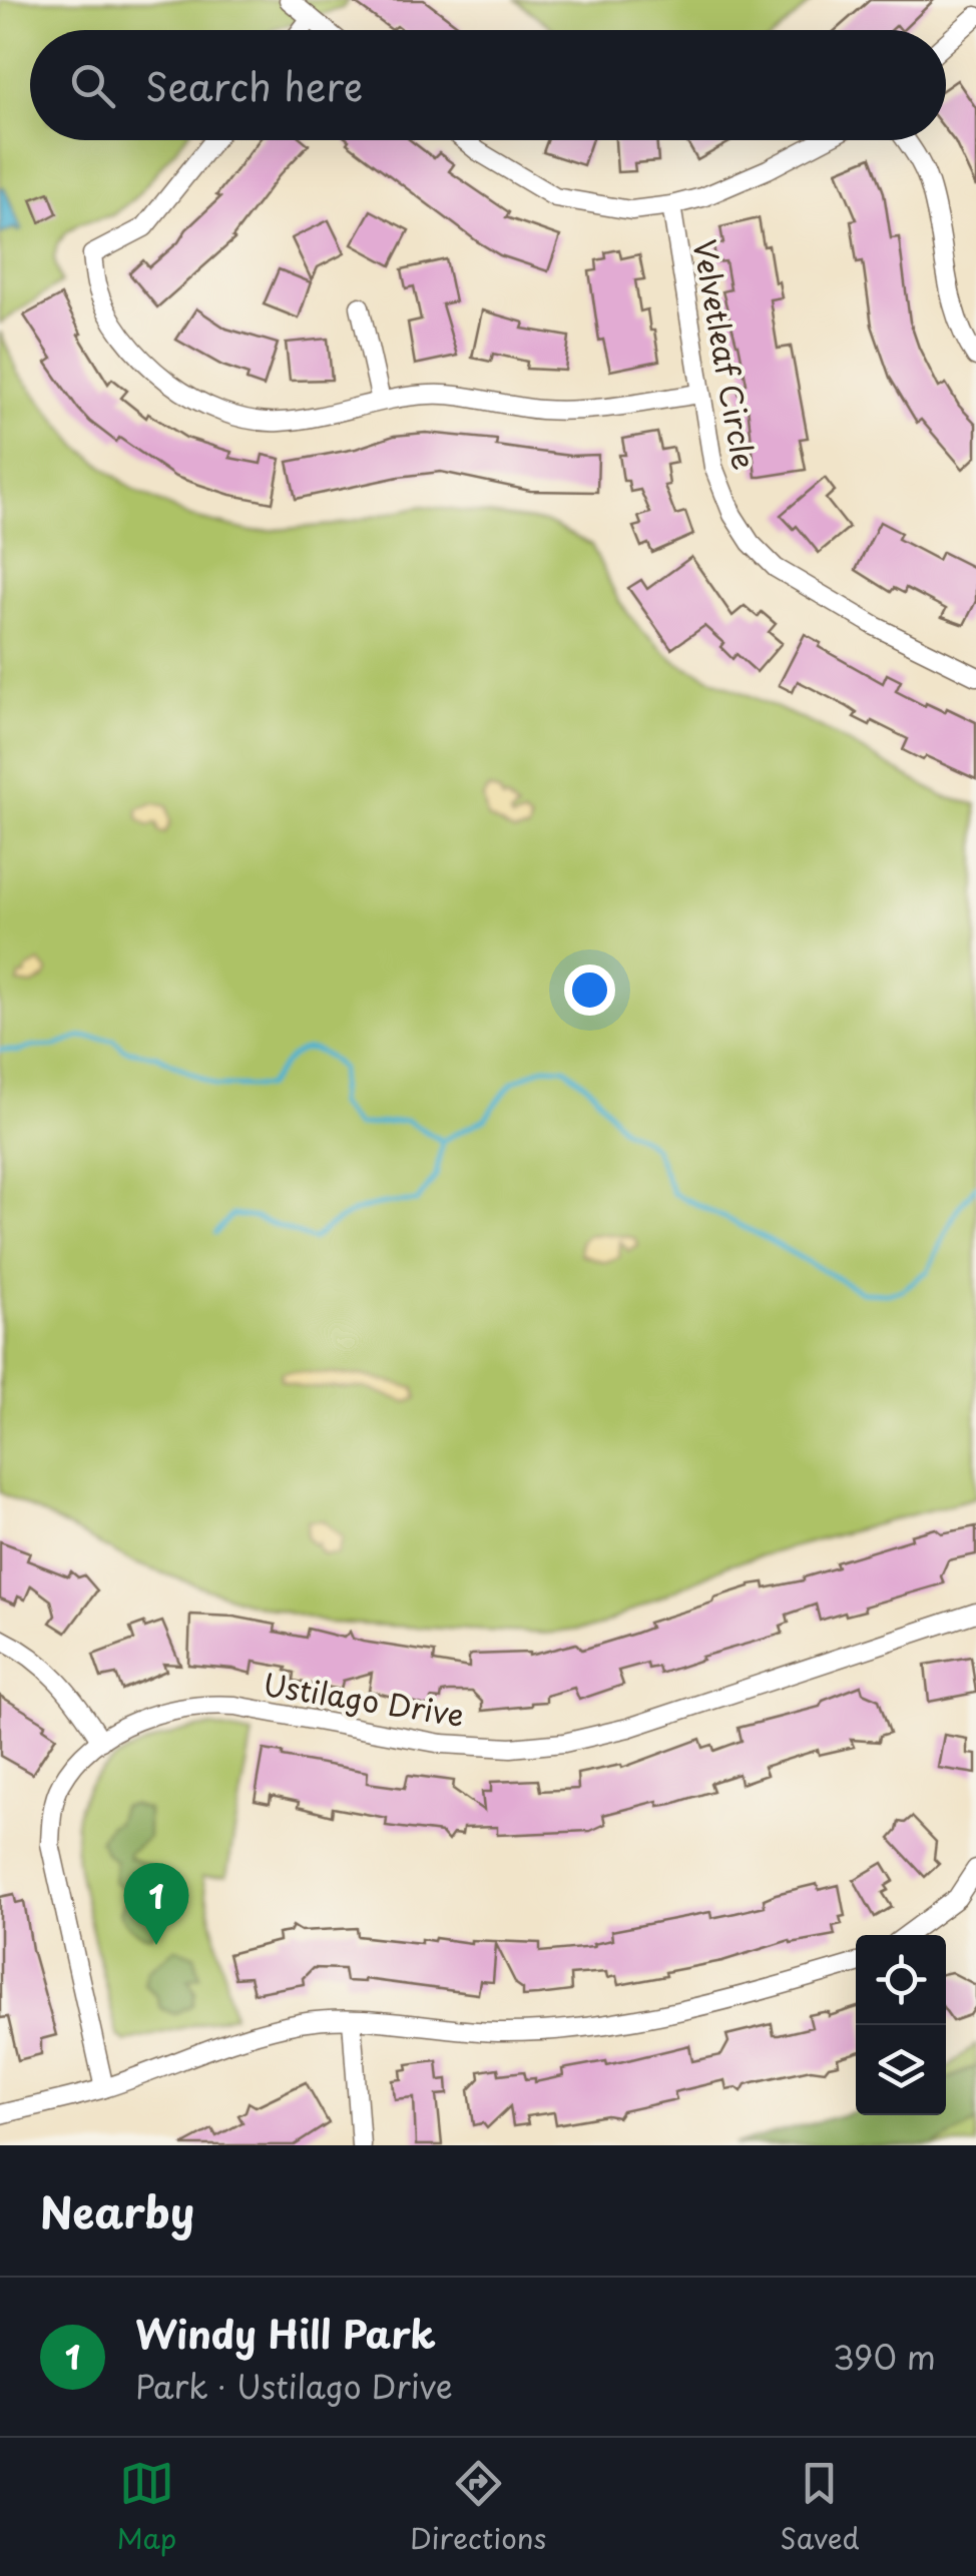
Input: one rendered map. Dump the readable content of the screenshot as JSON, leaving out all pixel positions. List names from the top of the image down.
{
  "streets": {
    "street": ["Velvetleaf Circle", "Ustilago Drive"]
  },
  "page": {
    "search": "Search here",
    "pins": "1",
    "heading": "Nearby",
    "list": [
      {
        "mark": "1",
        "name": "Windy Hill Park",
        "note": "Park · Ustilago Drive",
        "value": "390 m"
      }
    ],
    "nav": ["Map", "Directions", "Saved"]
  }
}
